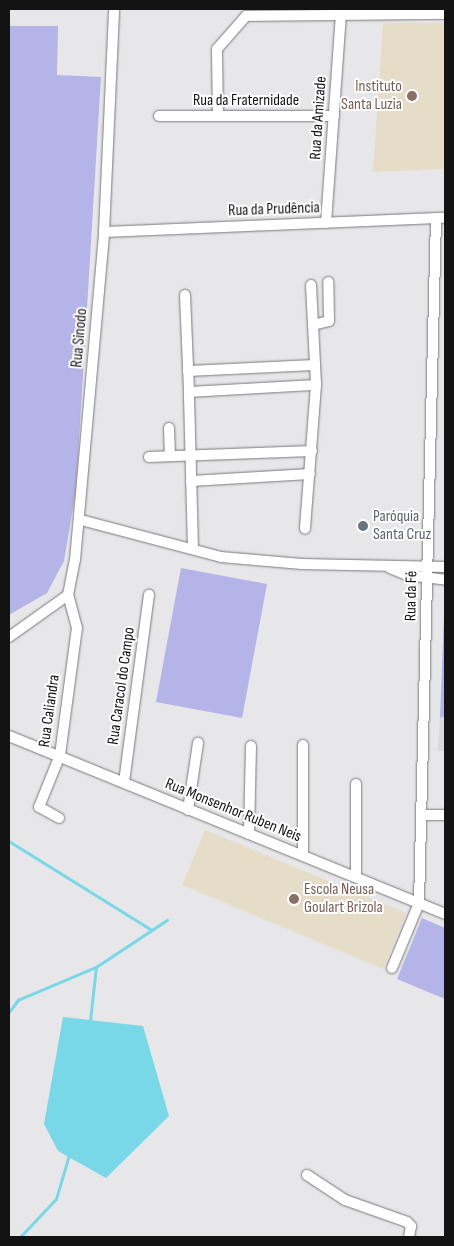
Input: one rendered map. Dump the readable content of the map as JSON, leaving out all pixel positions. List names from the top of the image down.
{
  "streets": {
    "street": [
      "Rua da Fraternidade",
      "Rua da Amizade",
      "Rua da Prudência",
      "Rua Sinodo",
      "Rua da Fé",
      "Rua Caracol do Campo",
      "Rua Caliandra",
      "Rua Monsenhor Ruben Neis"
    ]
  },
  "crossings": [
    ["Rua da Fraternidade", "Rua da Amizade"],
    ["Rua da Amizade", "Rua da Prudência"],
    ["Rua da Prudência", "Rua Sinodo"],
    ["Rua da Prudência", "Rua da Fé"],
    ["Rua Sinodo", "Rua Caliandra"],
    ["Rua da Fé", "Rua Monsenhor Ruben Neis"],
    ["Rua Caracol do Campo", "Rua Monsenhor Ruben Neis"],
    ["Rua Caliandra", "Rua Monsenhor Ruben Neis"]
  ],
  "places": ["Instituto Santa Luzia", "Paróquia Santa Cruz", "Escola Neusa Goulart Brizola"]
}
